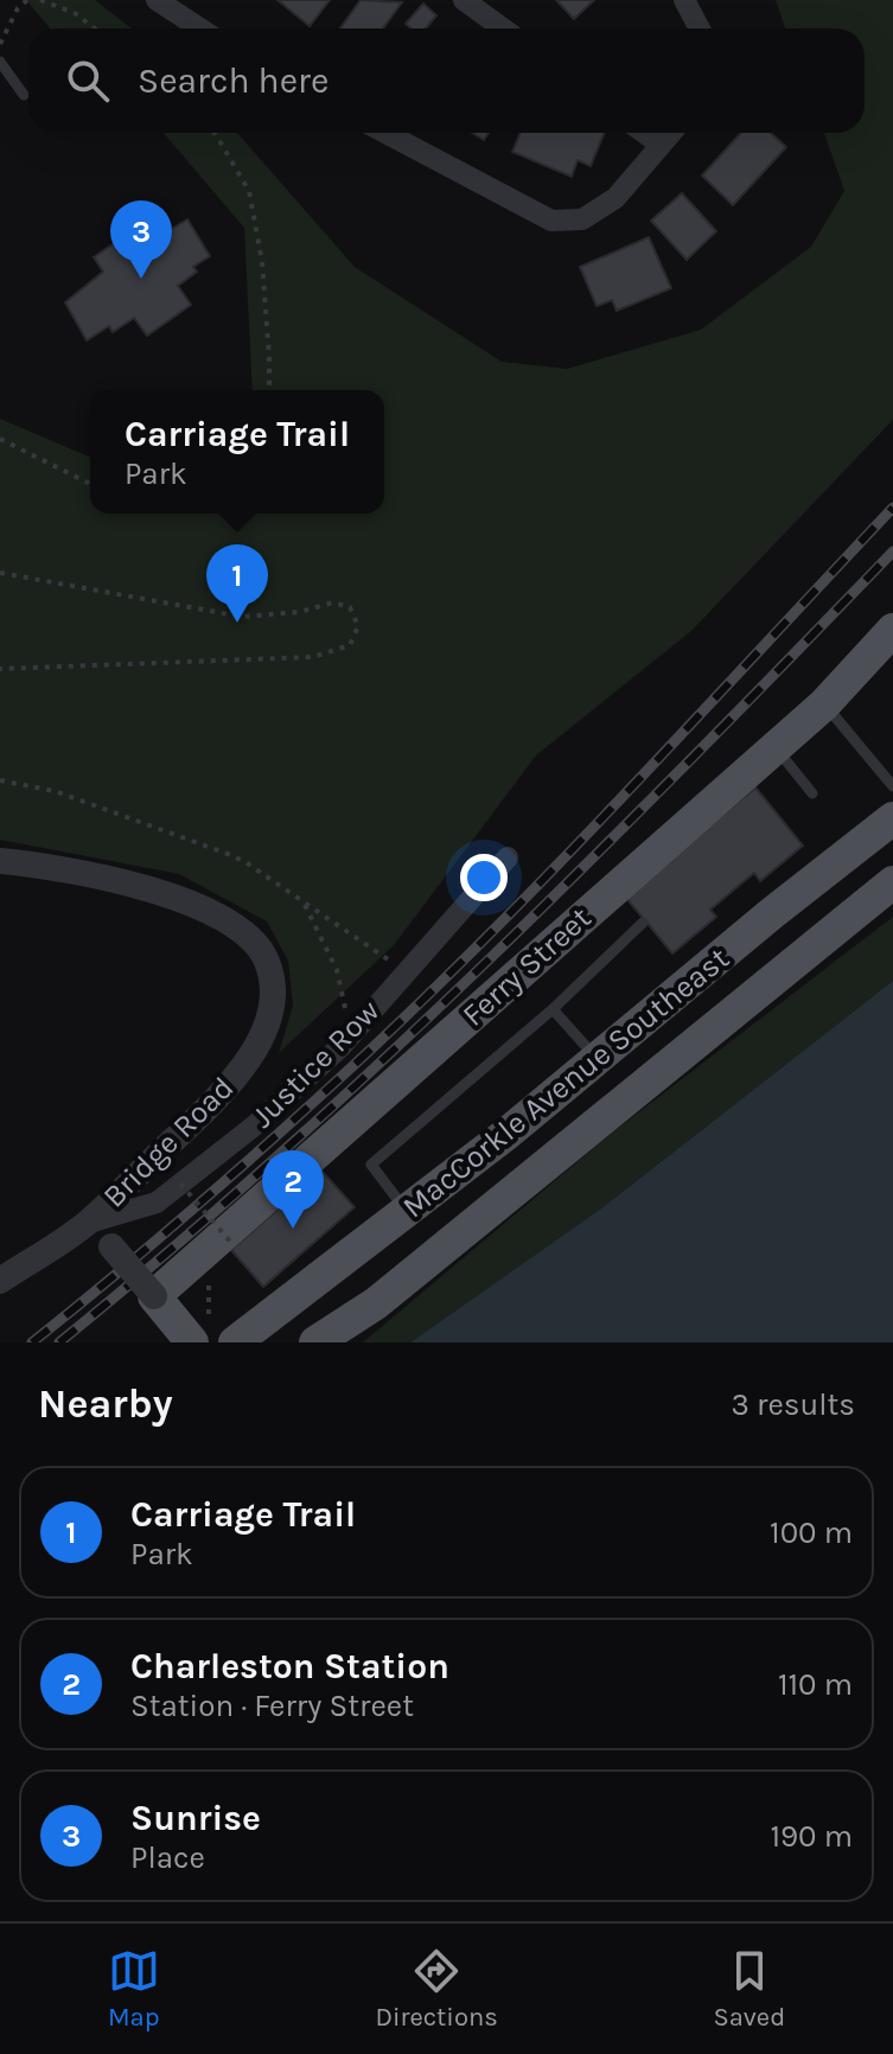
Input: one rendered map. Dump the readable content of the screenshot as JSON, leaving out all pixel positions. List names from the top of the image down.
{
  "streets": {
    "main road": ["Ferry Street", "MacCorkle Avenue Southeast"],
    "street": ["Justice Row", "Bridge Road"]
  },
  "crossings": [
    ["Justice Row", "Bridge Road"]
  ],
  "page": {
    "search": "Search here",
    "pins": ["3", "1", "2"],
    "popup": ["Carriage Trail", "Park"],
    "heading": ["Nearby", "3 results"],
    "list": [
      {
        "mark": "1",
        "name": "Carriage Trail",
        "note": "Park",
        "value": "100 m"
      },
      {
        "mark": "2",
        "name": "Charleston Station",
        "note": "Station · Ferry Street",
        "value": "110 m"
      },
      {
        "mark": "3",
        "name": "Sunrise",
        "note": "Place",
        "value": "190 m"
      }
    ],
    "nav": ["Map", "Directions", "Saved"]
  }
}
